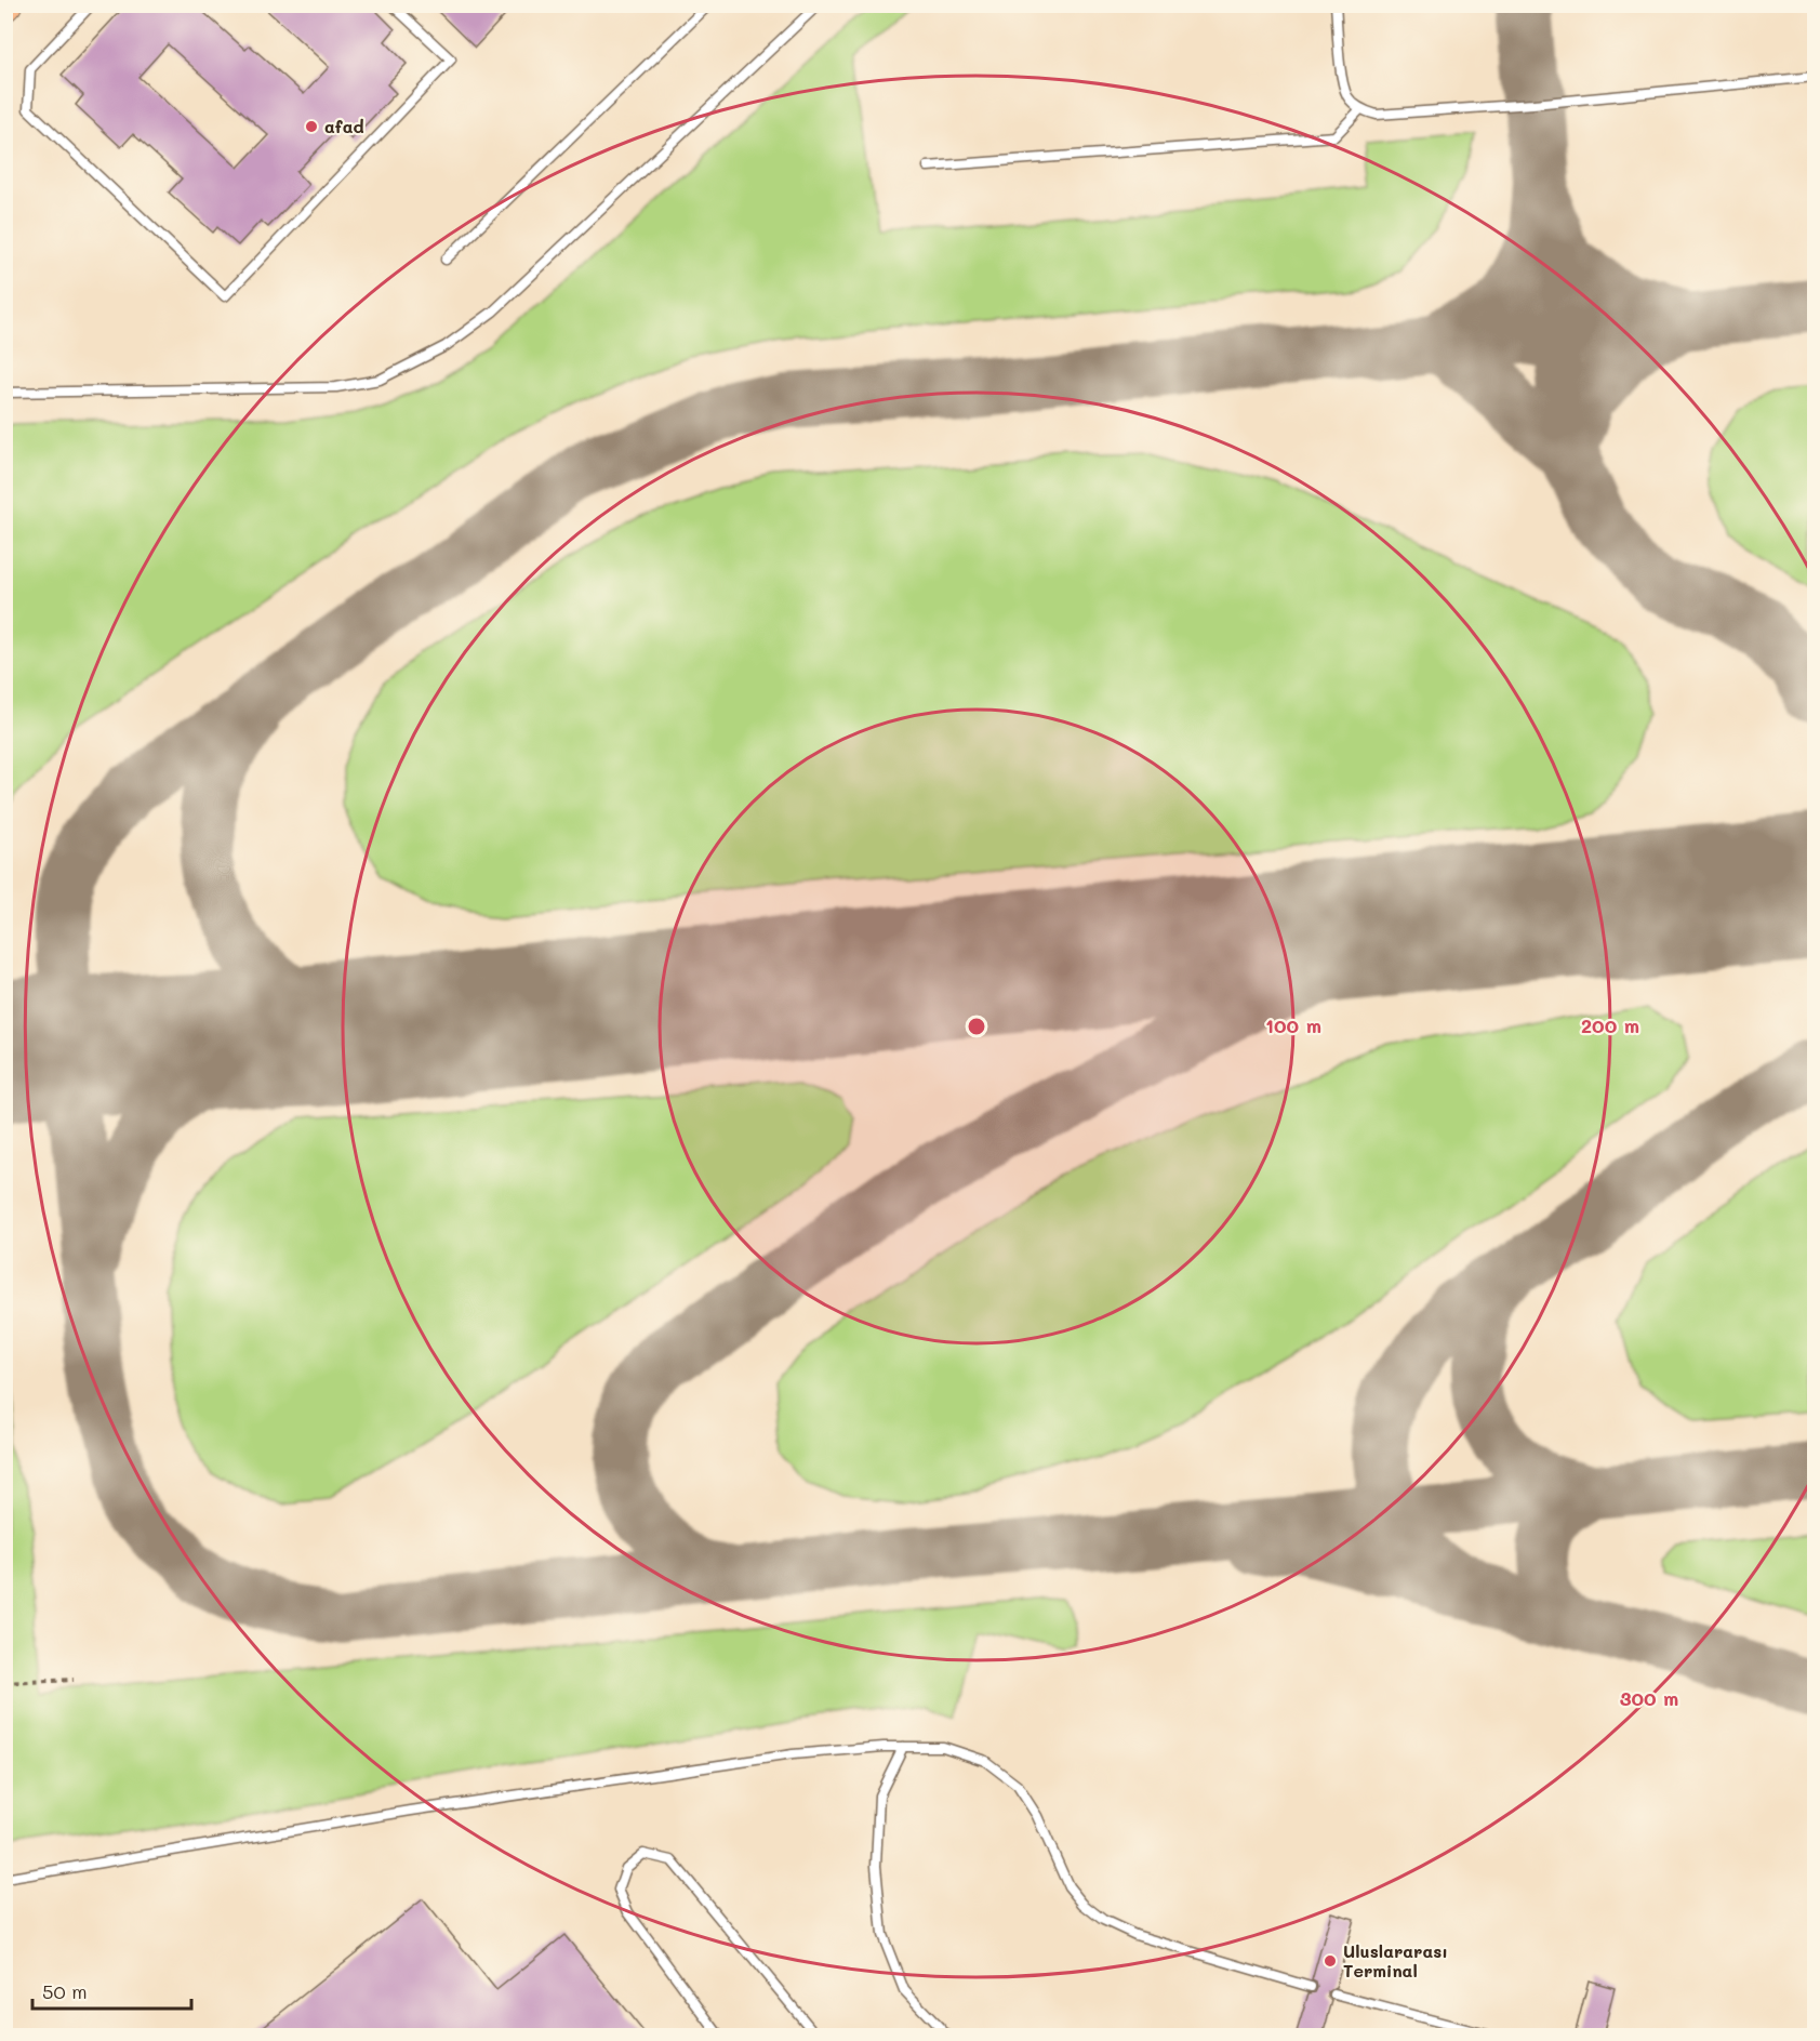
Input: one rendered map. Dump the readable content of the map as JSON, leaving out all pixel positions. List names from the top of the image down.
{
  "places": ["afad", "Uluslararası Terminal"],
  "scale_bar": "50 m",
  "rings": ["100 m", "200 m", "300 m"]
}
